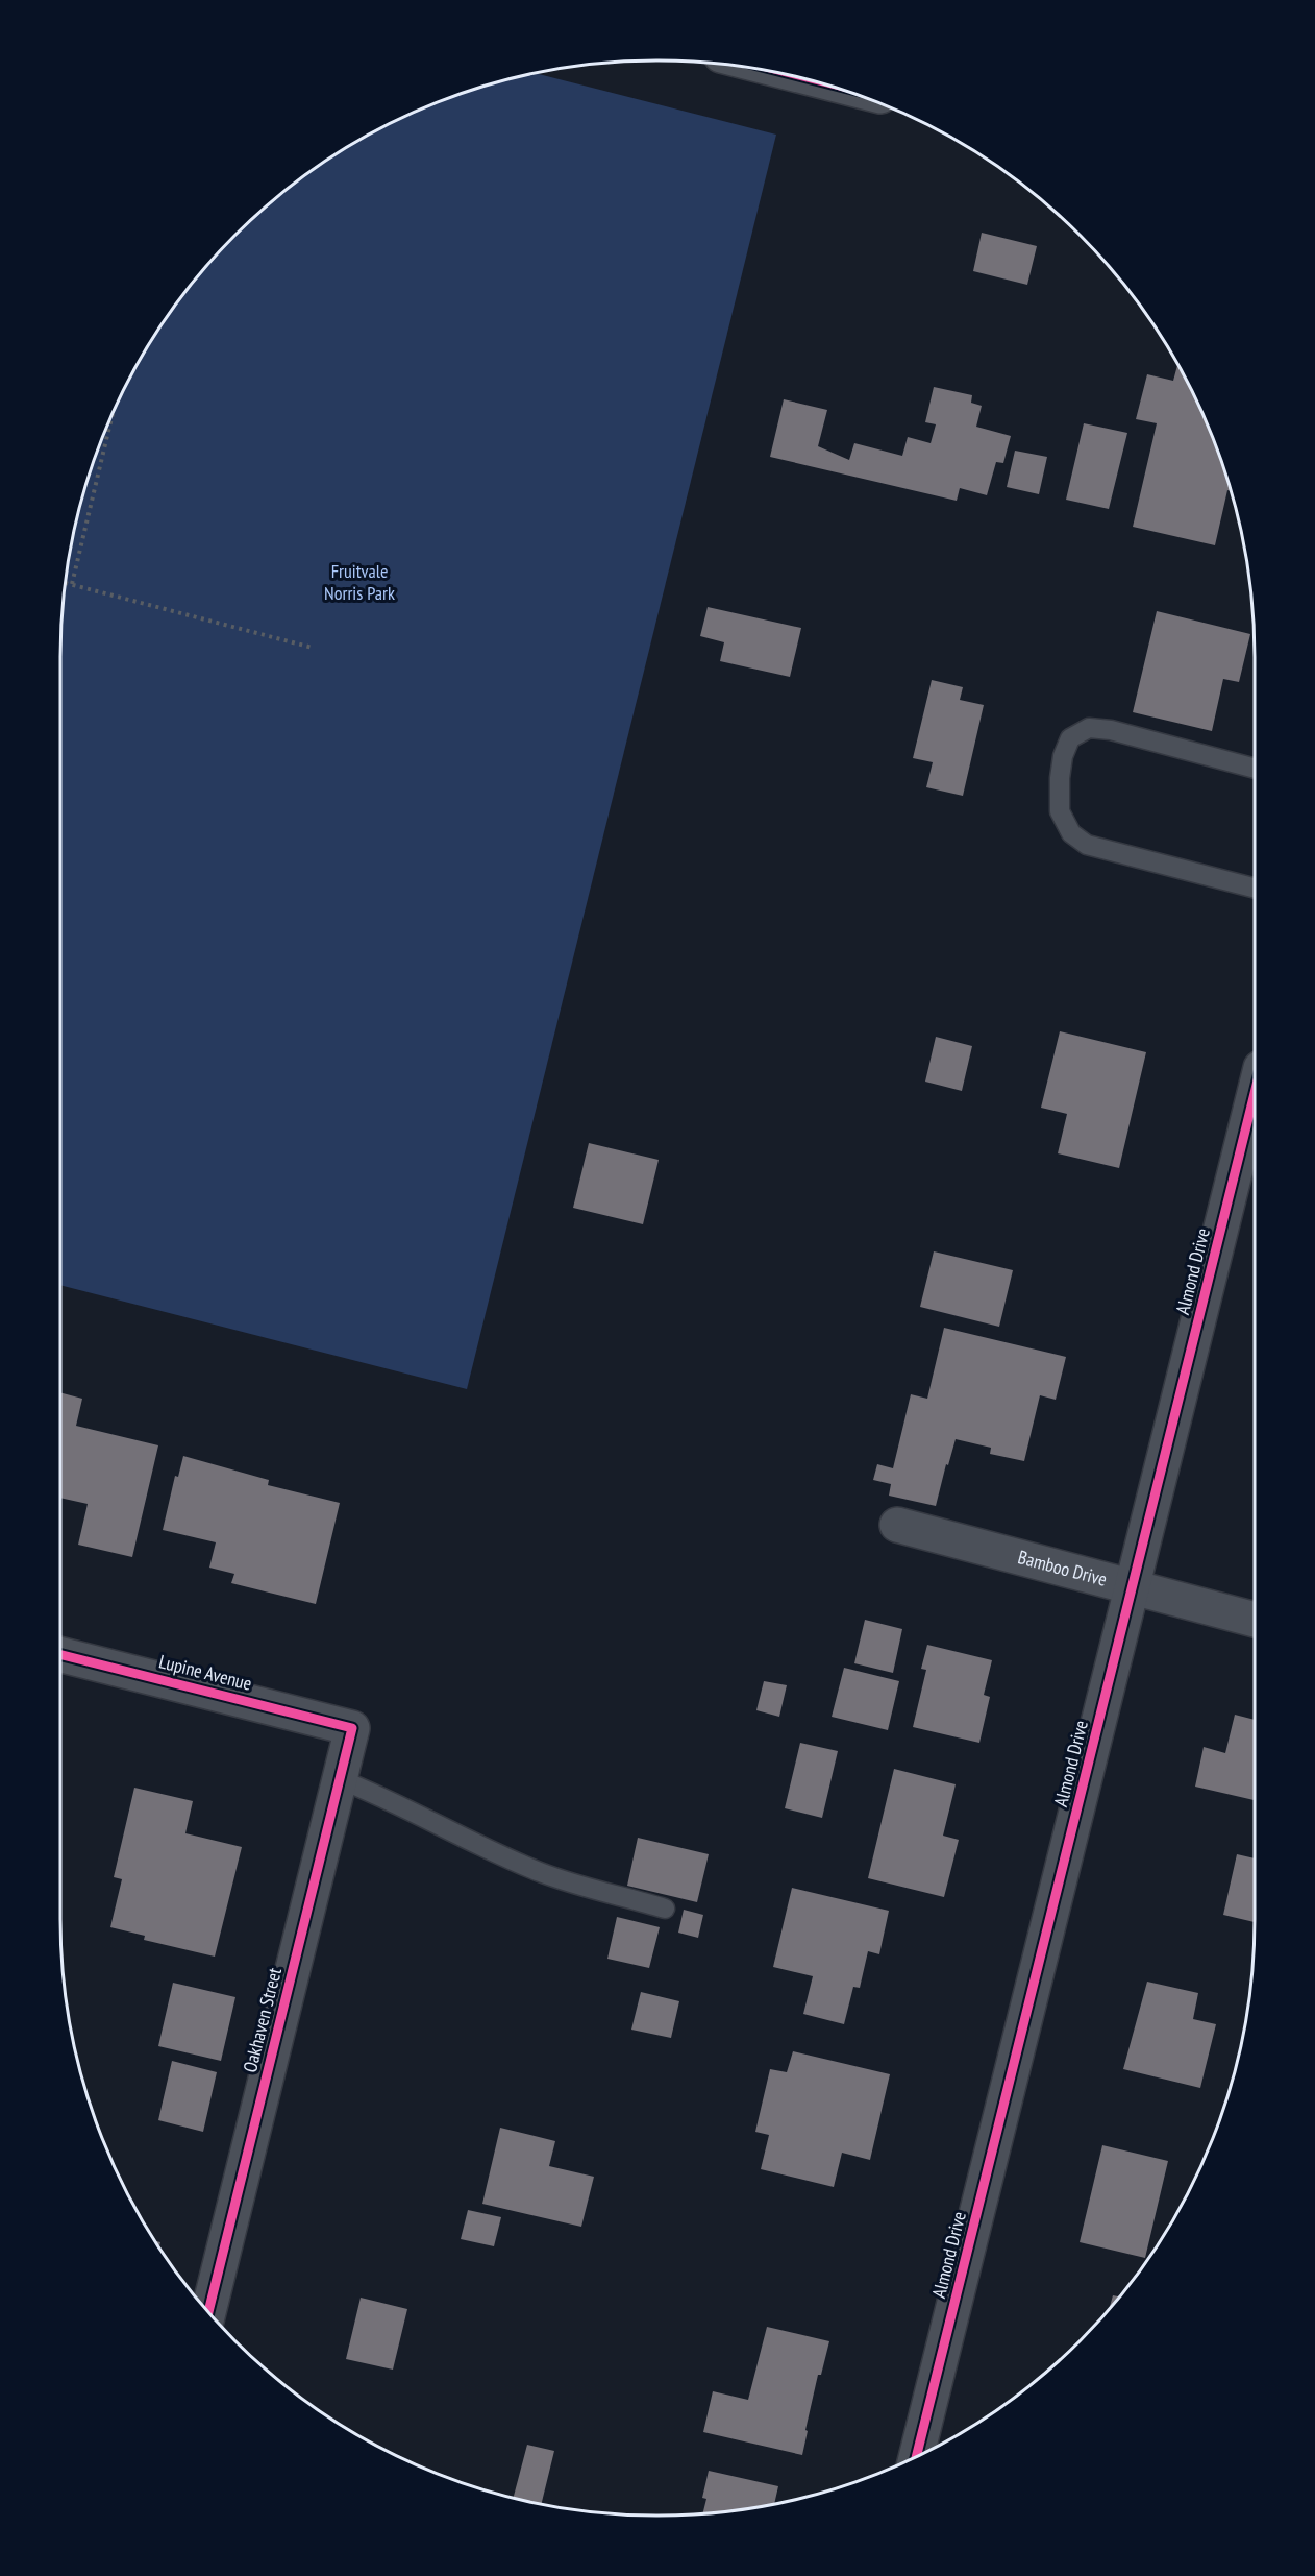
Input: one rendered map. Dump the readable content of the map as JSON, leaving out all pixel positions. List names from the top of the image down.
{
  "streets": {
    "street": [
      "Almond Drive",
      "Bamboo Drive",
      "Lupine Avenue",
      "Oakhaven Street"
    ]
  },
  "crossings": [
    ["Almond Drive", "Bamboo Drive"],
    ["Lupine Avenue", "Oakhaven Street"]
  ],
  "parks": ["Fruitvale Norris Park"]
}
